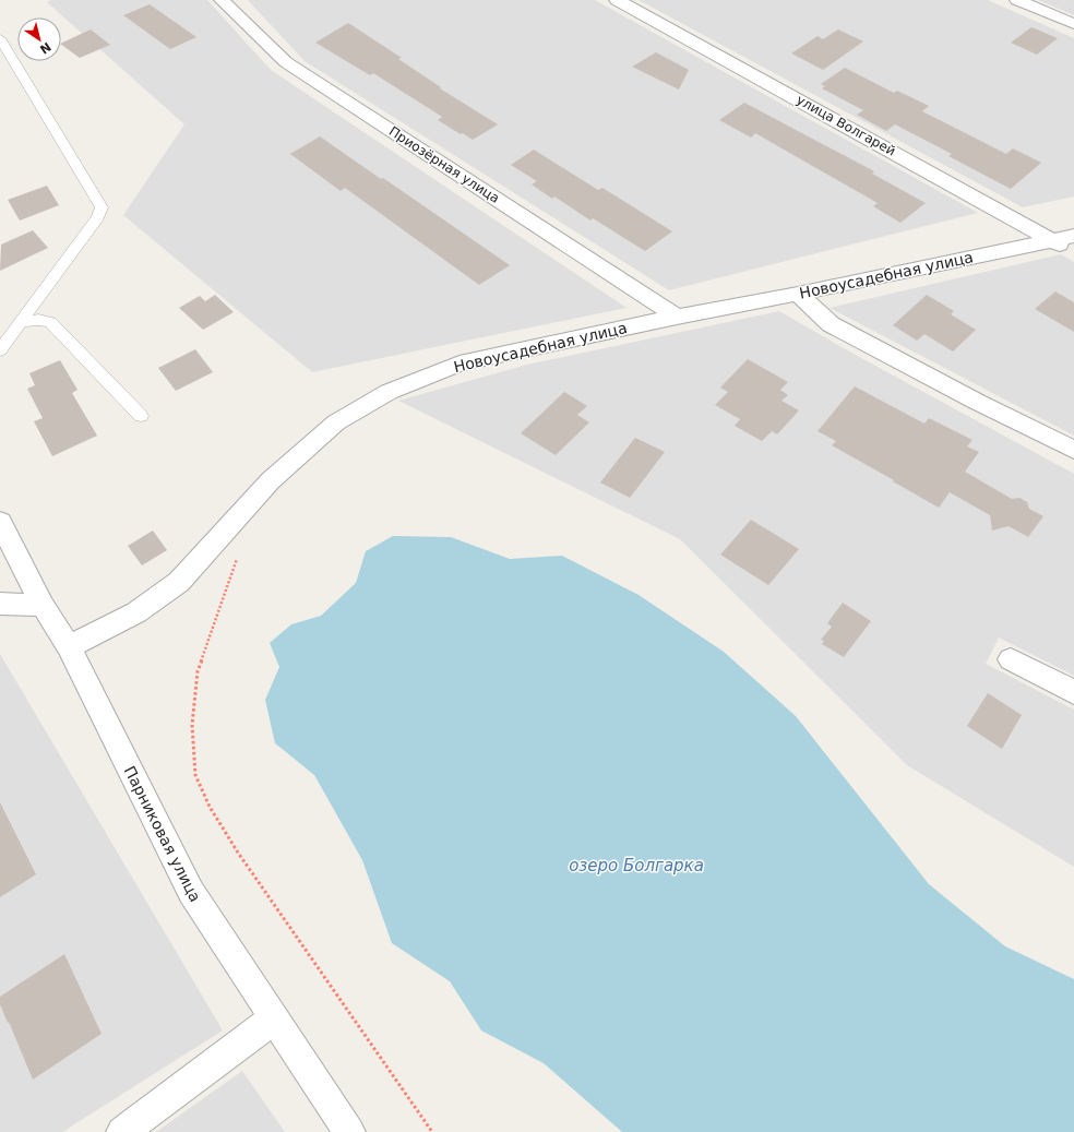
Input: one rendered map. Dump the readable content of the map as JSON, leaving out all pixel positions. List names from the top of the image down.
{
  "streets": {
    "street": [
      "улица Волгарей",
      "Приозёрная улица",
      "Новоусадебная улица",
      "Парниковая улица"
    ]
  },
  "crossings": [
    ["улица Волгарей", "Новоусадебная улица"],
    ["Приозёрная улица", "Новоусадебная улица"],
    ["Новоусадебная улица", "Парниковая улица"]
  ],
  "water": ["озеро Болгарка"],
  "north": "bottom right"
}
